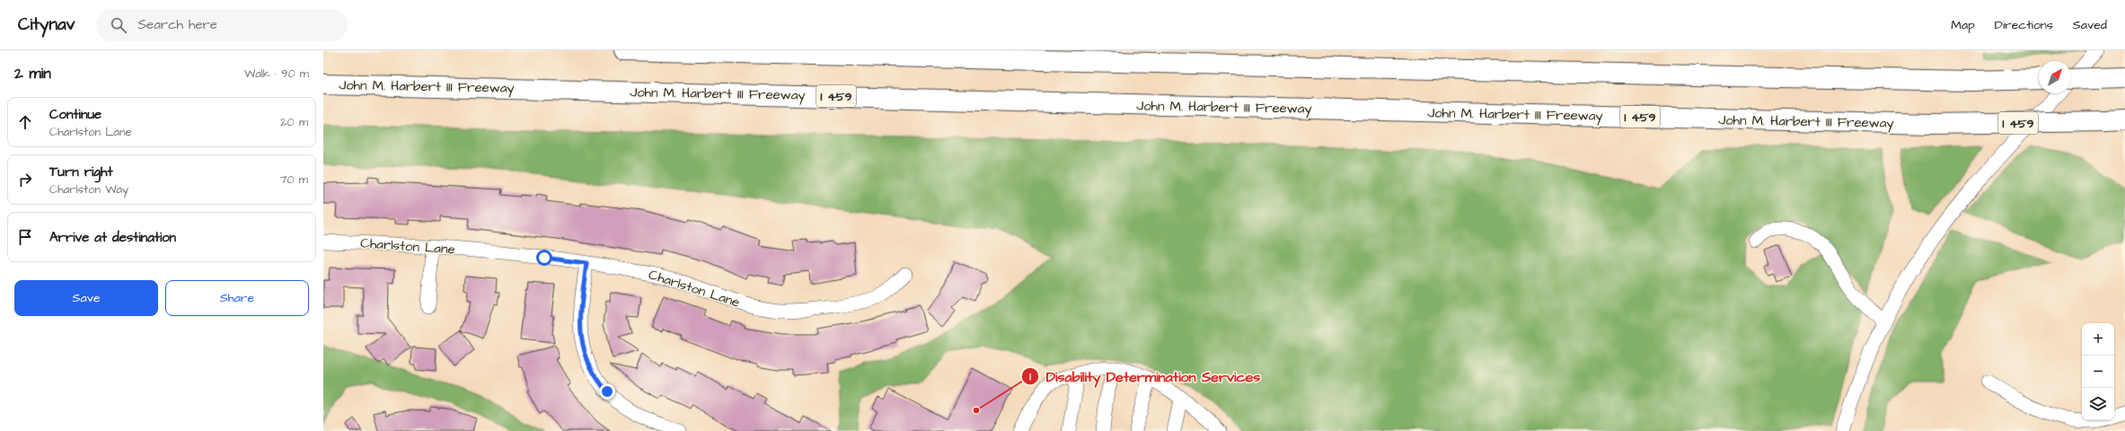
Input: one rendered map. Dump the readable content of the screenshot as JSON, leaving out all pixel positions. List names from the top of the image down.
{
  "streets": {
    "highway": ["John M. Harbert III Freeway", "I 459"],
    "street": ["Charlston Lane"]
  },
  "places": ["Disability Determination Services"],
  "north": "top right",
  "page": {
    "header": "Citynav",
    "search": "Search here",
    "nav": ["Map", "Directions", "Saved"],
    "heading": ["2 min", "Walk · 90 m"],
    "list": [
      ["Continue", "Charlston Lane", "20 m"],
      ["Turn right", "Charlston Way", "70 m"],
      "Arrive at destination"
    ],
    "buttons": ["Save", "Share"],
    "map_buttons": ["+", "−"]
  }
}
